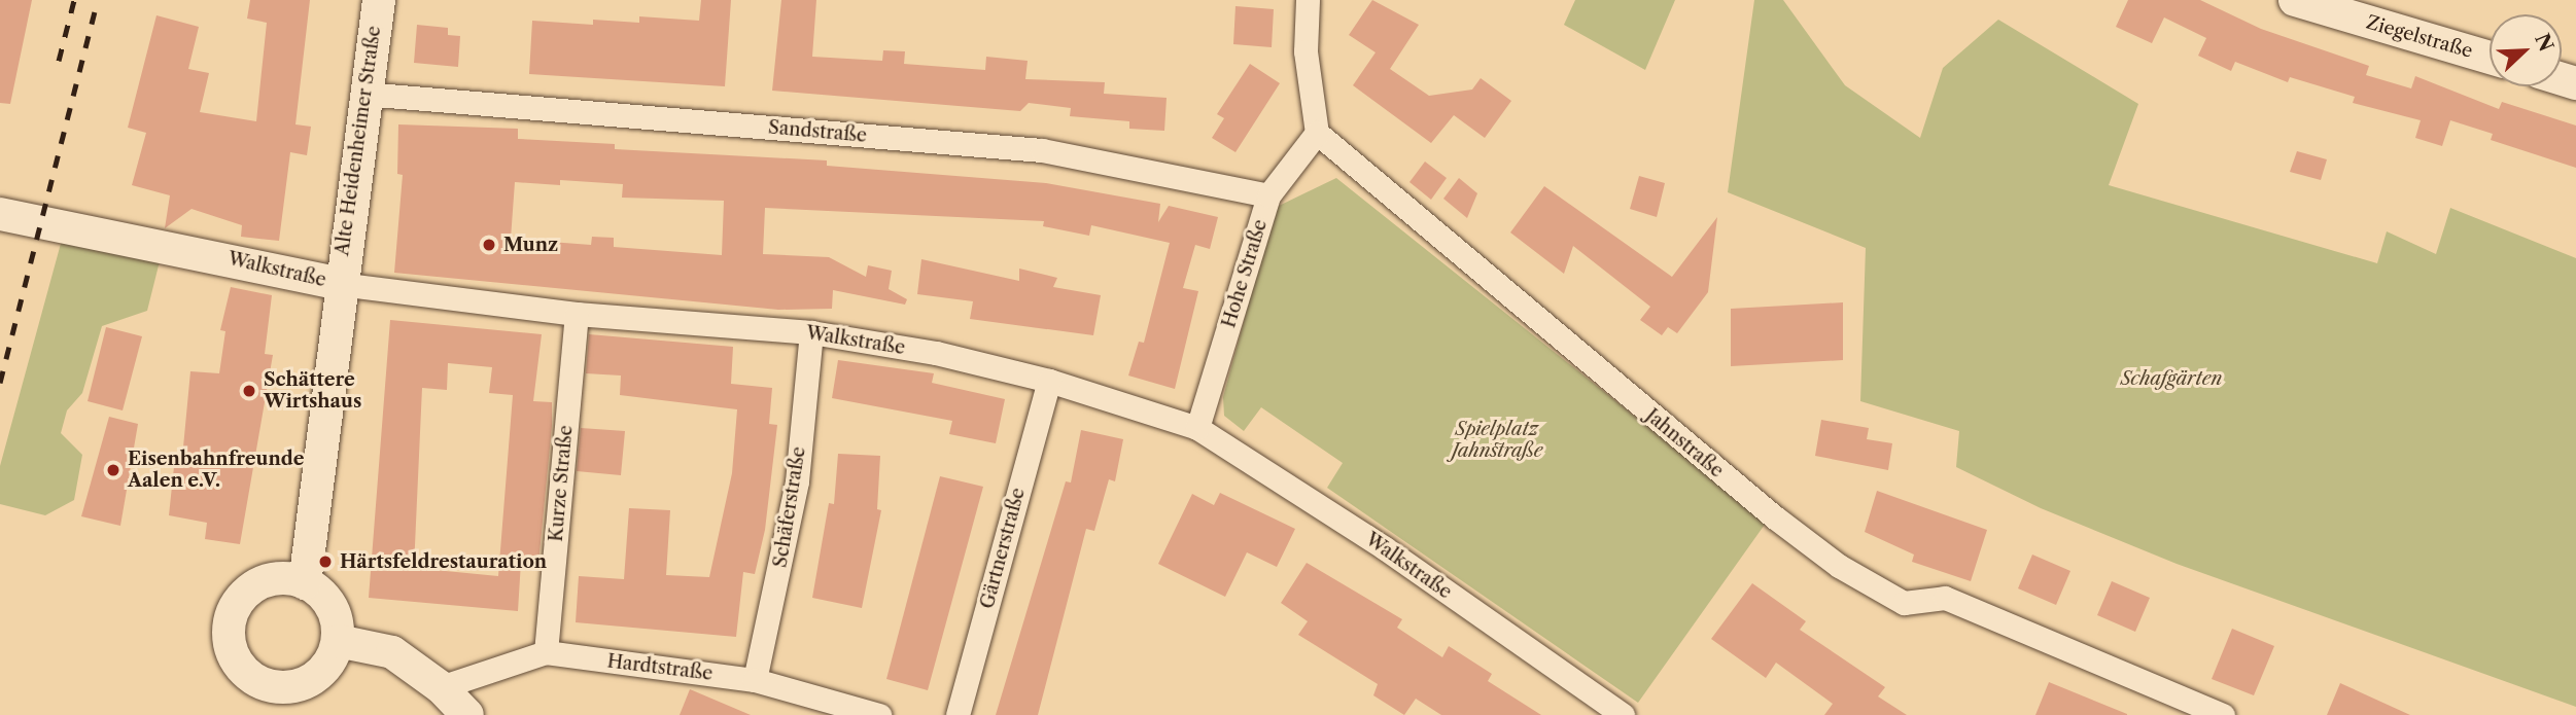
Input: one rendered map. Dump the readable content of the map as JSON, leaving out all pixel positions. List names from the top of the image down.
{
  "streets": {
    "street": [
      "Ziegelstraße",
      "Sandstraße",
      "Alte Heidenheimer Straße",
      "Walkstraße",
      "Hohe Straße",
      "Jahnstraße",
      "Kurze Straße",
      "Schäferstraße",
      "Gärtnerstraße",
      "Hardtstraße"
    ]
  },
  "crossings": [
    ["Sandstraße", "Alte Heidenheimer Straße"],
    ["Sandstraße", "Hohe Straße"],
    ["Alte Heidenheimer Straße", "Walkstraße"],
    ["Walkstraße", "Hohe Straße"],
    ["Walkstraße", "Kurze Straße"],
    ["Walkstraße", "Schäferstraße"],
    ["Walkstraße", "Gärtnerstraße"],
    ["Hohe Straße", "Jahnstraße"],
    ["Kurze Straße", "Hardtstraße"],
    ["Schäferstraße", "Hardtstraße"]
  ],
  "parks": ["Schafgärten", "Spielplatz Jahnstraße"],
  "places": [
    "Munz",
    "Schättere Wirtshaus",
    "Eisenbahnfreunde Aalen e.V.",
    "Härtsfeldrestauration"
  ],
  "north": "top right"
}
